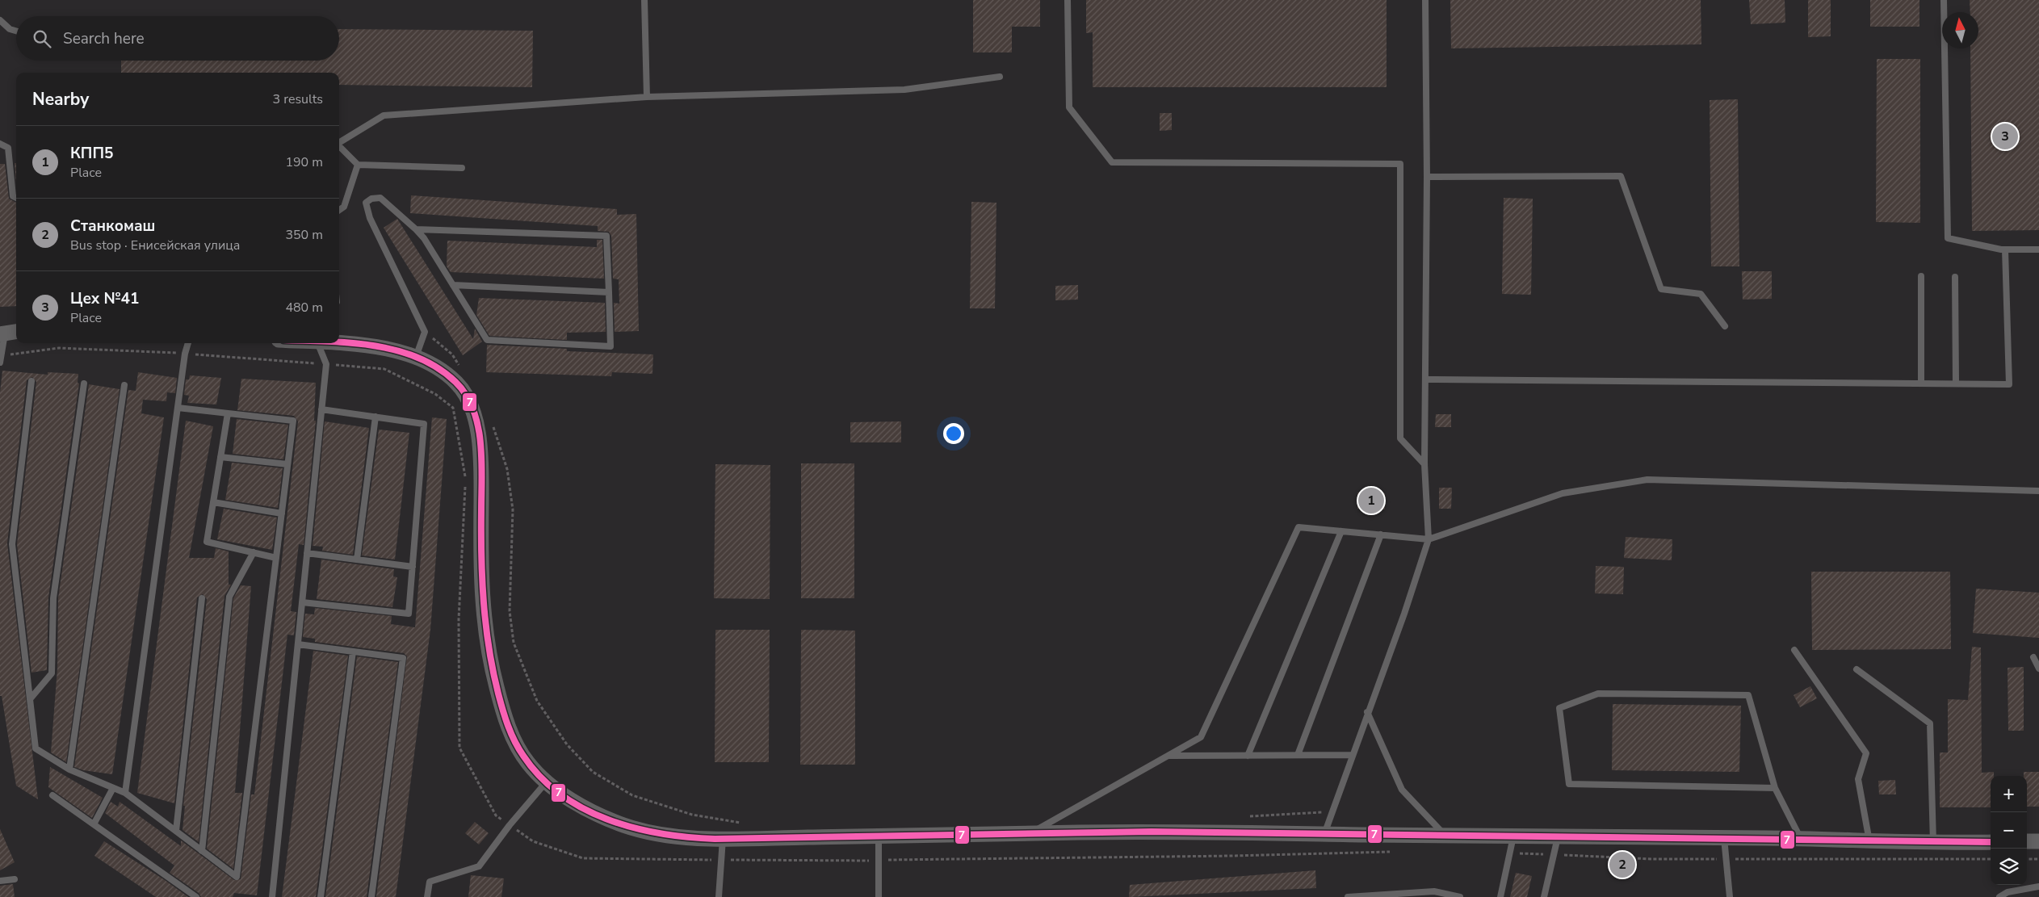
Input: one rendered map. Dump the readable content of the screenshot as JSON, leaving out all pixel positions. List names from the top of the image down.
{
  "lines": ["transit line 7"],
  "north": "top",
  "page": {
    "search": "Search here",
    "heading": ["Nearby", "3 results"],
    "pins": ["3", "1", "2"],
    "list": [
      {
        "mark": "1",
        "name": "КПП5",
        "note": "Place",
        "value": "190 m"
      },
      {
        "mark": "2",
        "name": "Станкомаш",
        "note": "Bus stop · Енисейская улица",
        "value": "350 m"
      },
      {
        "mark": "3",
        "name": "Цех №41",
        "note": "Place",
        "value": "480 m"
      }
    ],
    "map_buttons": ["+", "−"]
  }
}
